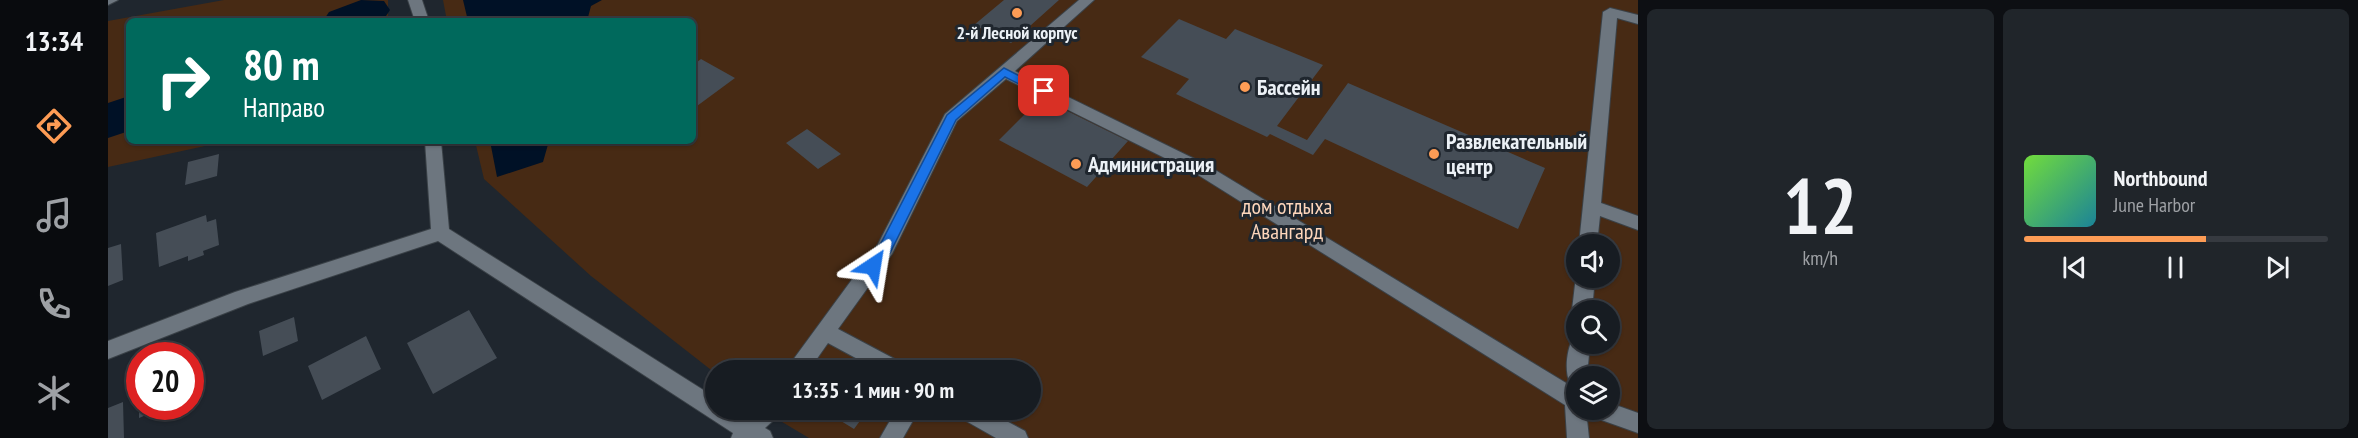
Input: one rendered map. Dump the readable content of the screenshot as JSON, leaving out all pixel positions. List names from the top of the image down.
{
  "parks": ["дом отдыха Авангард"],
  "places": [
    "2-й Лесной корпус",
    "Бассейн",
    "Развлекательный центр",
    "Администрация"
  ],
  "page": {
    "tabs": "13:34",
    "tile": ["12", "km/h"],
    "turn": ["80 m", "Направо"],
    "song": ["Northbound", "June Harbor"],
    "limit": "20",
    "trip": "13:35 · 1 мин · 90 m"
  }
}
